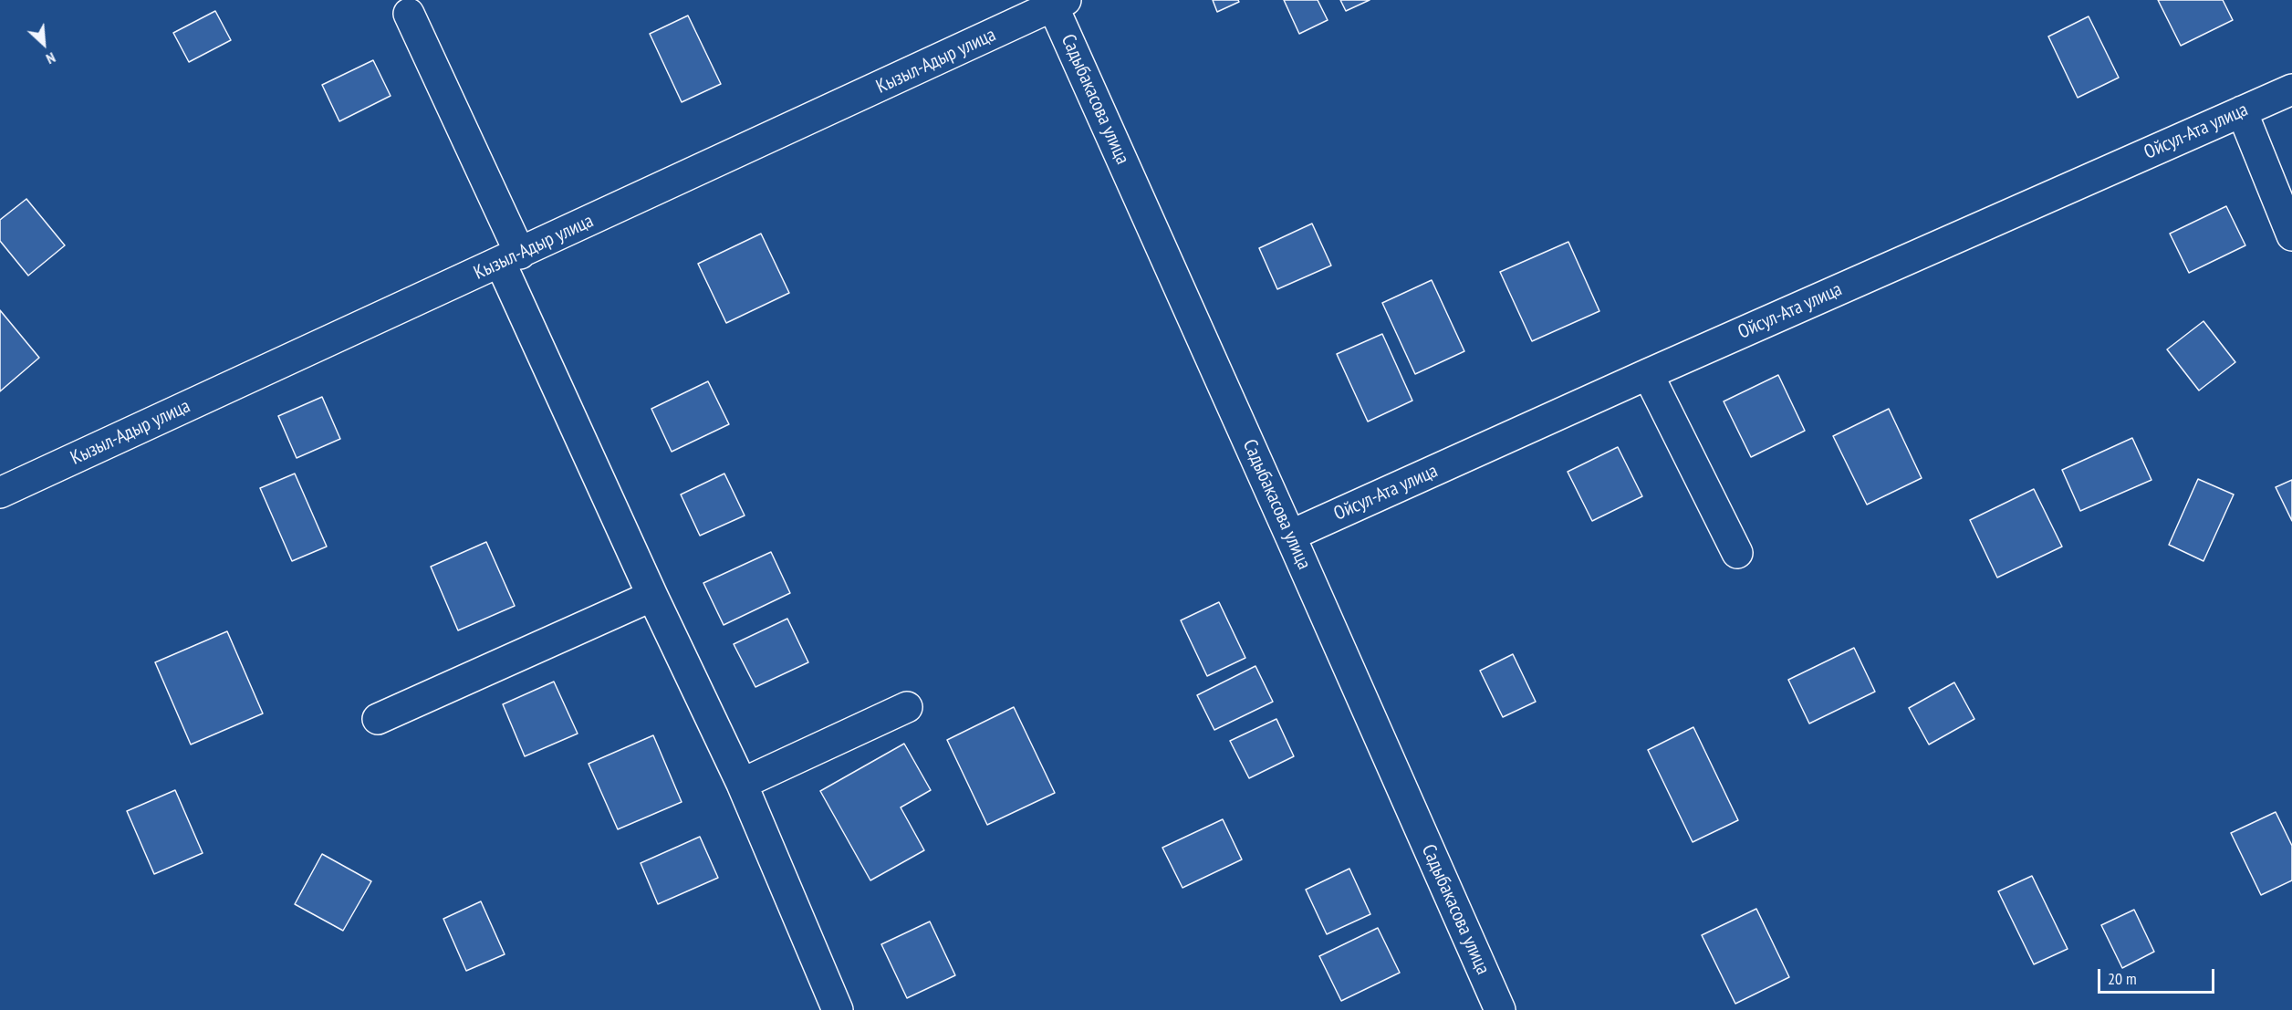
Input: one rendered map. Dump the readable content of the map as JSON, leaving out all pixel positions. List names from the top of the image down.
{
  "streets": {
    "street": ["Кызыл-Адыр улица", "Садыбакасова улица", "Ойсул-Ата улица"]
  },
  "crossings": [
    ["Кызыл-Адыр улица", "Садыбакасова улица"],
    ["Садыбакасова улица", "Ойсул-Ата улица"]
  ],
  "scale_bar": "20 m",
  "north": "bottom right"
}
